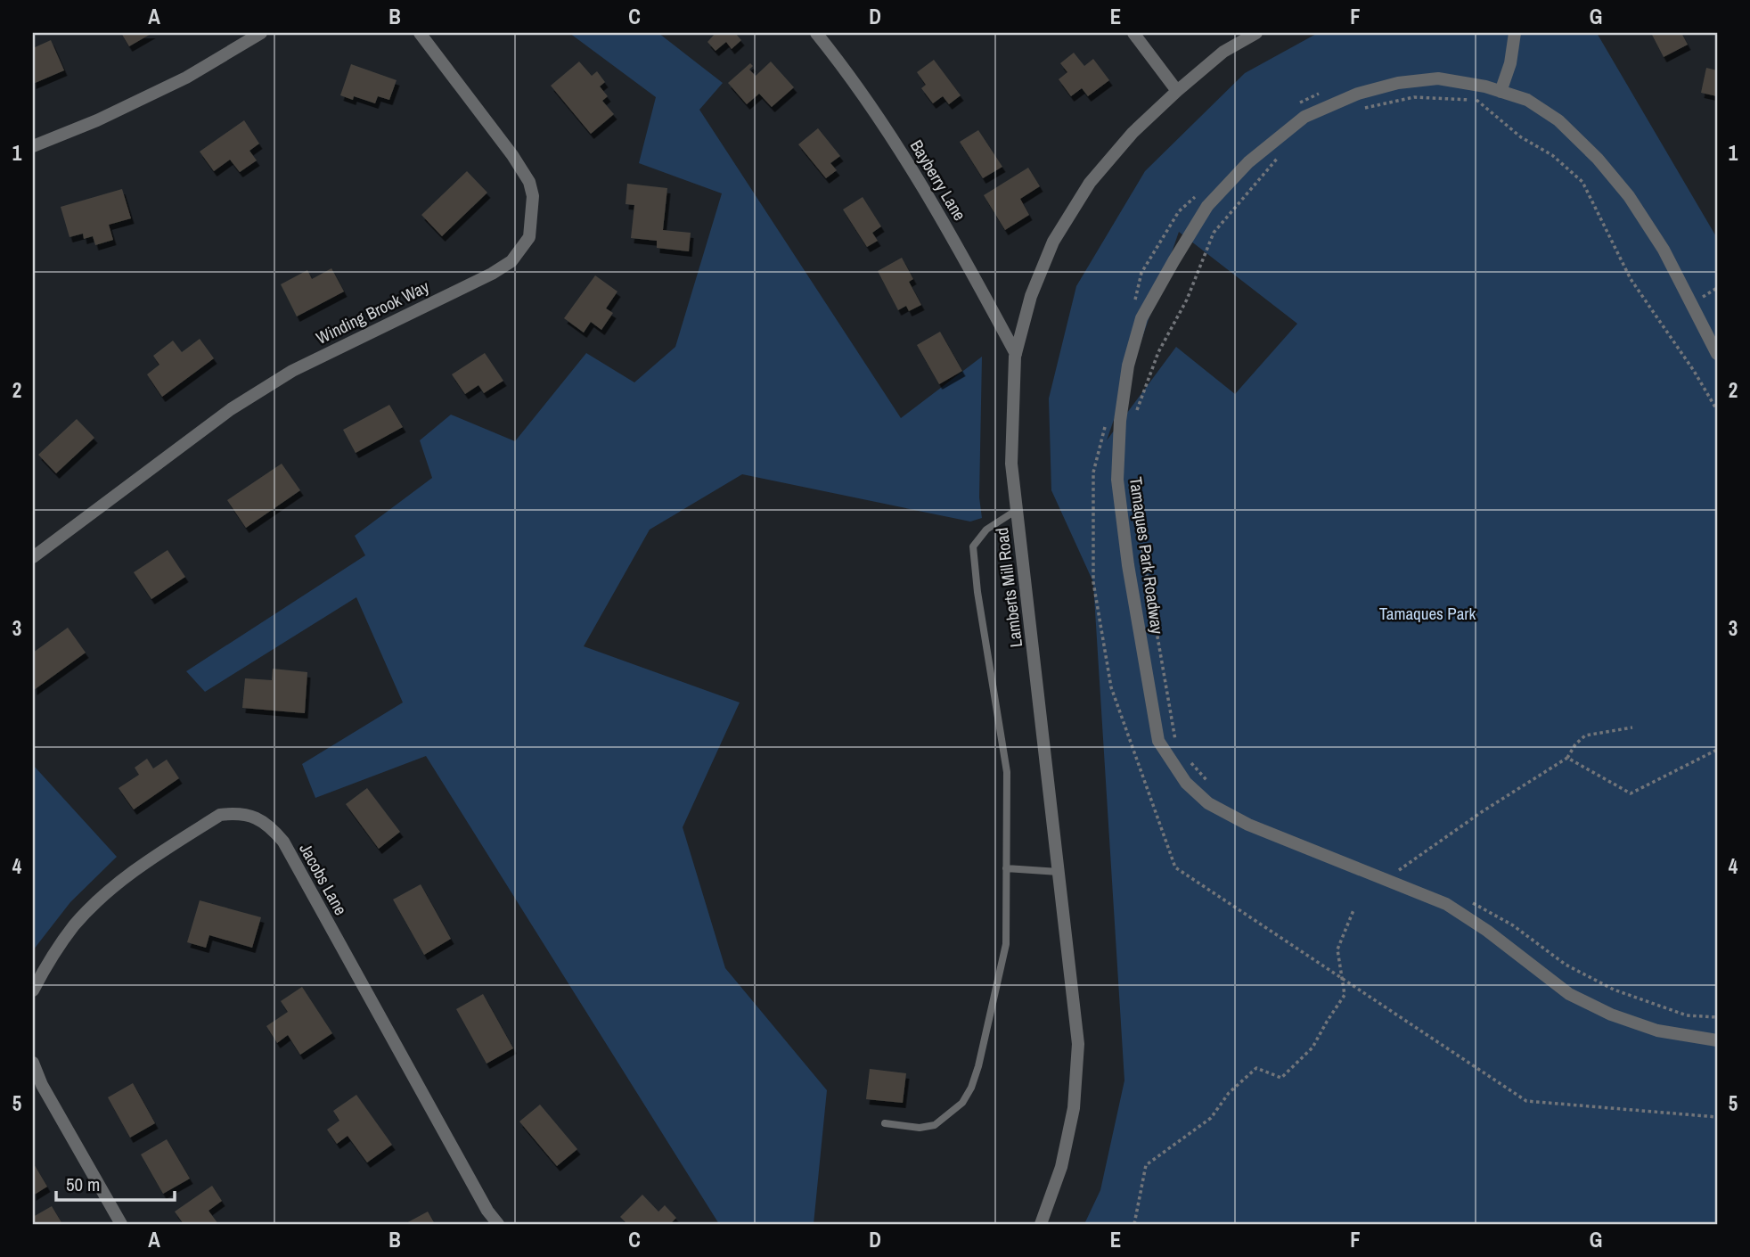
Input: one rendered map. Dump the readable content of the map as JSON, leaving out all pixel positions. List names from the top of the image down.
{
  "streets": {
    "street": [
      "Bayberry Lane",
      "Winding Brook Way",
      "Tamaques Park Roadway",
      "Lamberts Mill Road",
      "Jacobs Lane"
    ]
  },
  "crossings": [
    ["Bayberry Lane", "Lamberts Mill Road"]
  ],
  "parks": ["Tamaques Park"],
  "scale_bar": "50 m",
  "grid": {
    "columns": [
      "A",
      "B",
      "C",
      "D",
      "E",
      "F",
      "G"
    ],
    "rows": [
      "1",
      "2",
      "3",
      "4",
      "5"
    ]
  }
}
